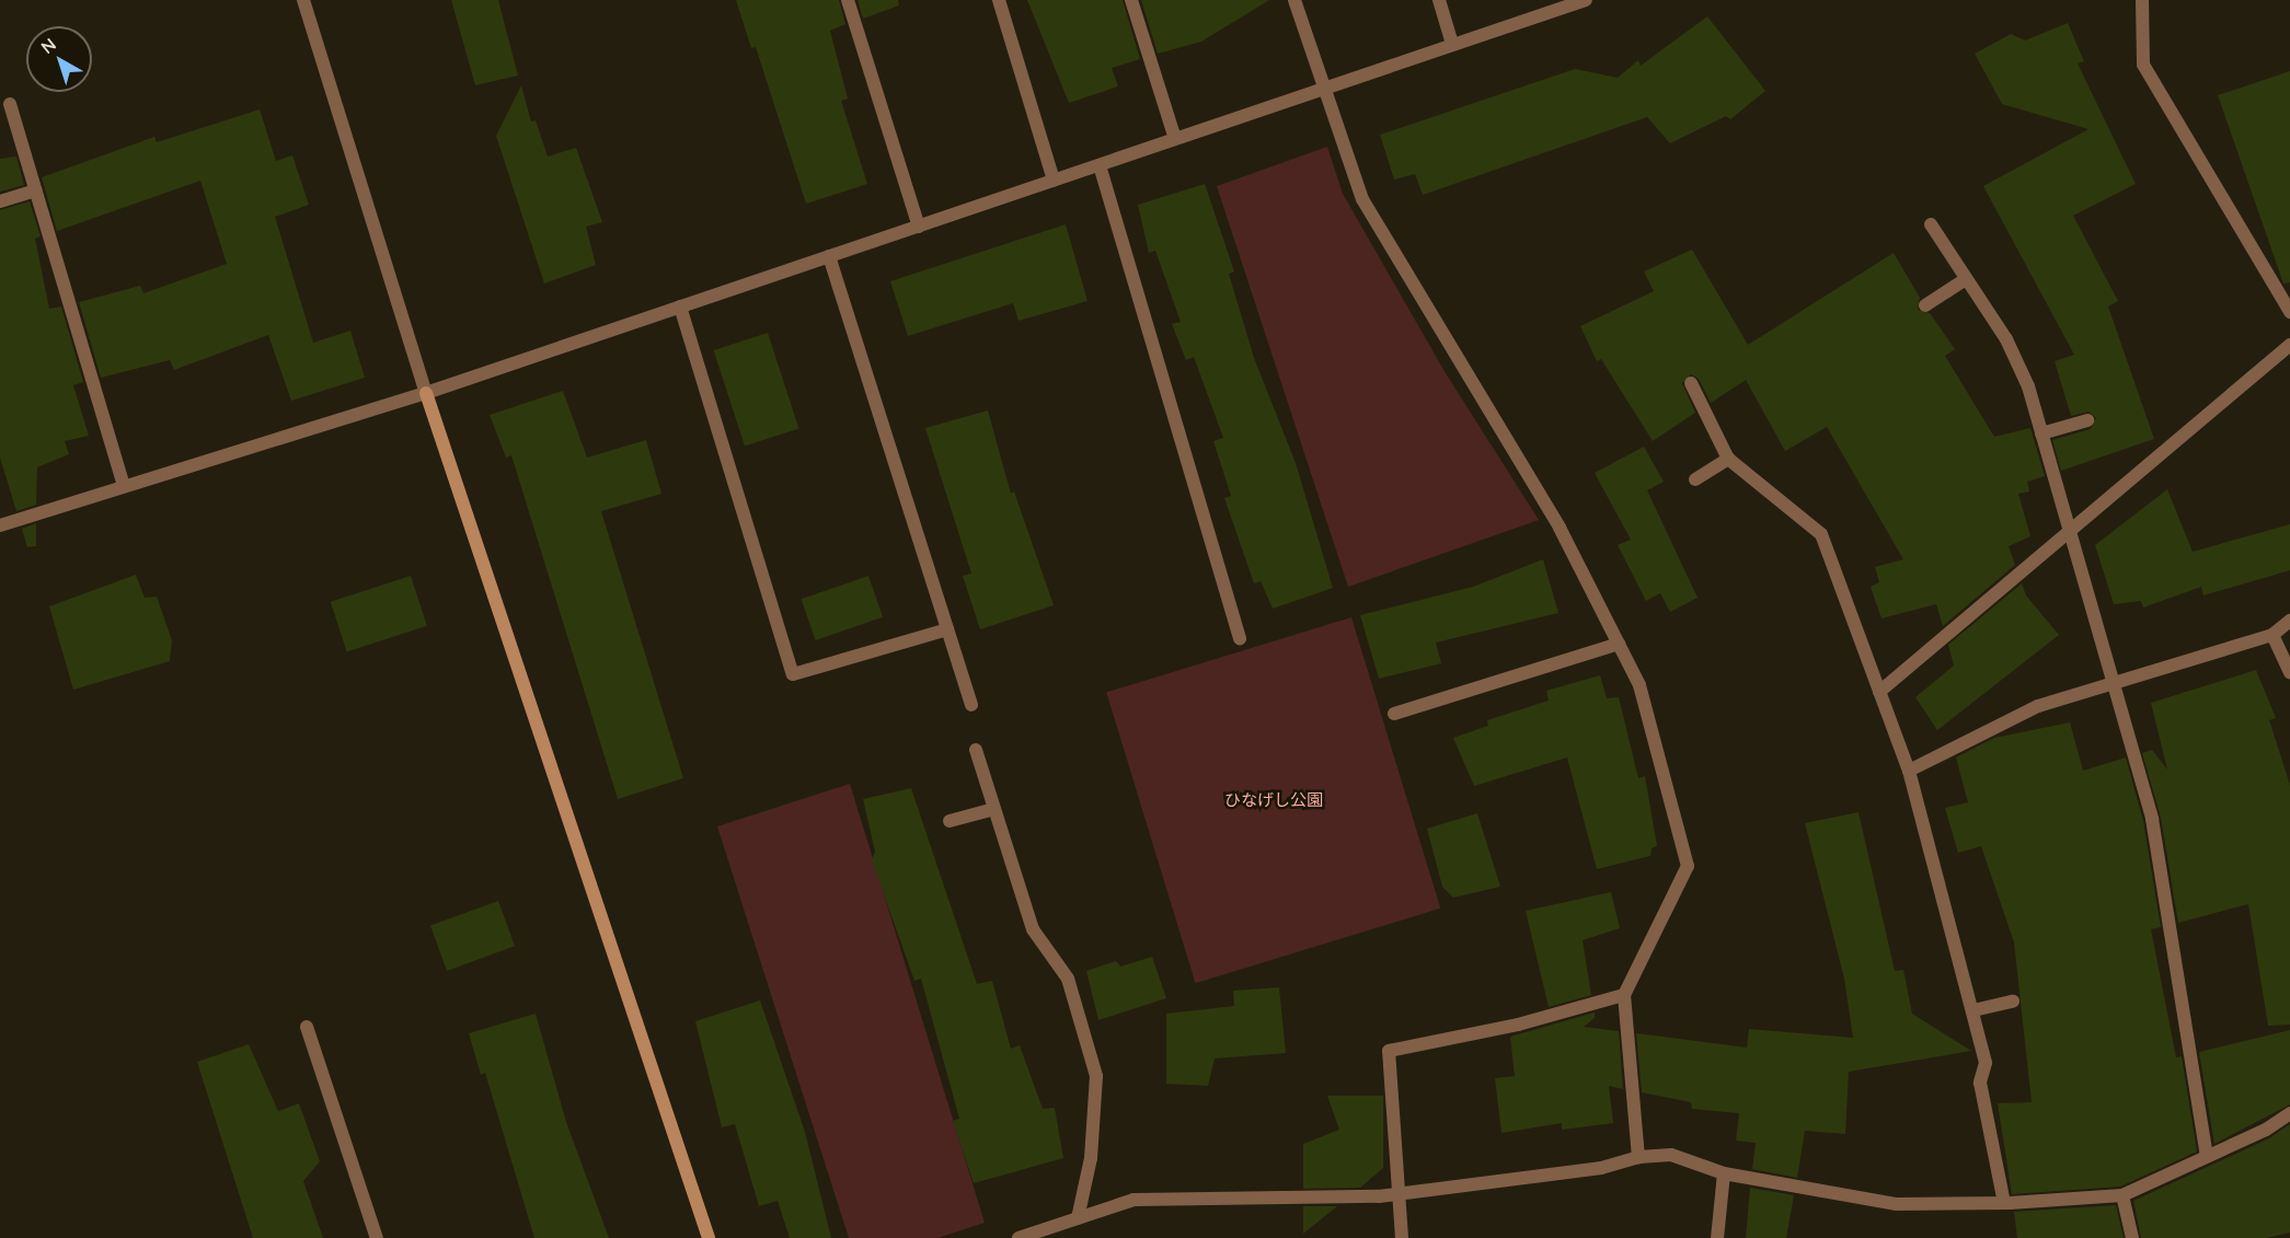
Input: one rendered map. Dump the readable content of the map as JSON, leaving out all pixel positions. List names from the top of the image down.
{
  "parks": ["ひなげし公園"],
  "north": "top left"
}
